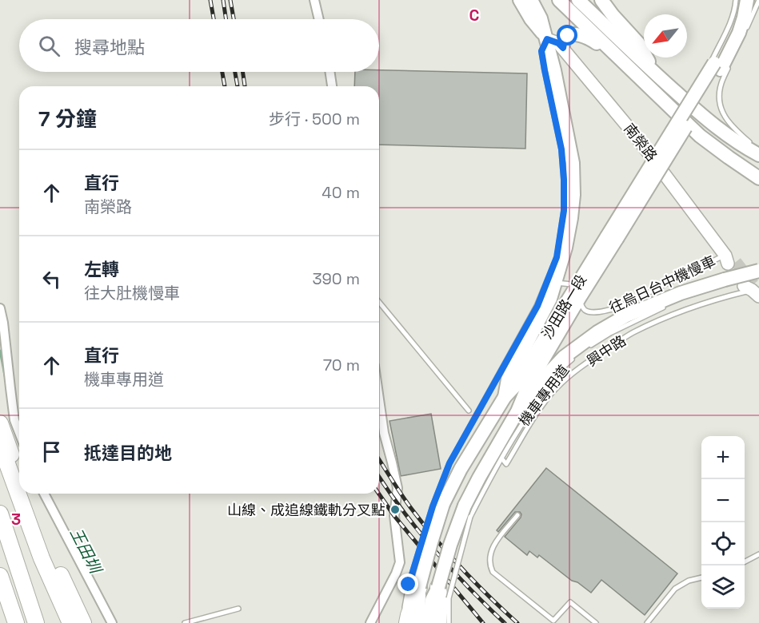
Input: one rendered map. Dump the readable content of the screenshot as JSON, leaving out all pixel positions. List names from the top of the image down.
{
  "streets": {
    "main road": ["沙田路一段"],
    "street": ["南榮路"],
    "lane": ["往烏日台中機慢車", "興中路", "機車專用道"]
  },
  "crossings": [
    ["南榮路", "往烏日台中機慢車"],
    ["往烏日台中機慢車", "沙田路一段"],
    ["沙田路一段", "興中路"],
    ["沙田路一段", "機車專用道"]
  ],
  "water": ["王田圳"],
  "places": ["山線、成追線鐵軌分叉點"],
  "north": "bottom left",
  "page": {
    "search": "搜尋地點",
    "heading": ["7 分鐘", "步行 · 500 m"],
    "list": [
      ["直行", "南榮路", "40 m"],
      ["左轉", "往大肚機慢車", "390 m"],
      ["直行", "機車專用道", "70 m"],
      "抵達目的地"
    ],
    "map_buttons": ["+", "−"]
  },
  "grid": {
    "columns": ["C"],
    "rows": ["3"]
  }
}
